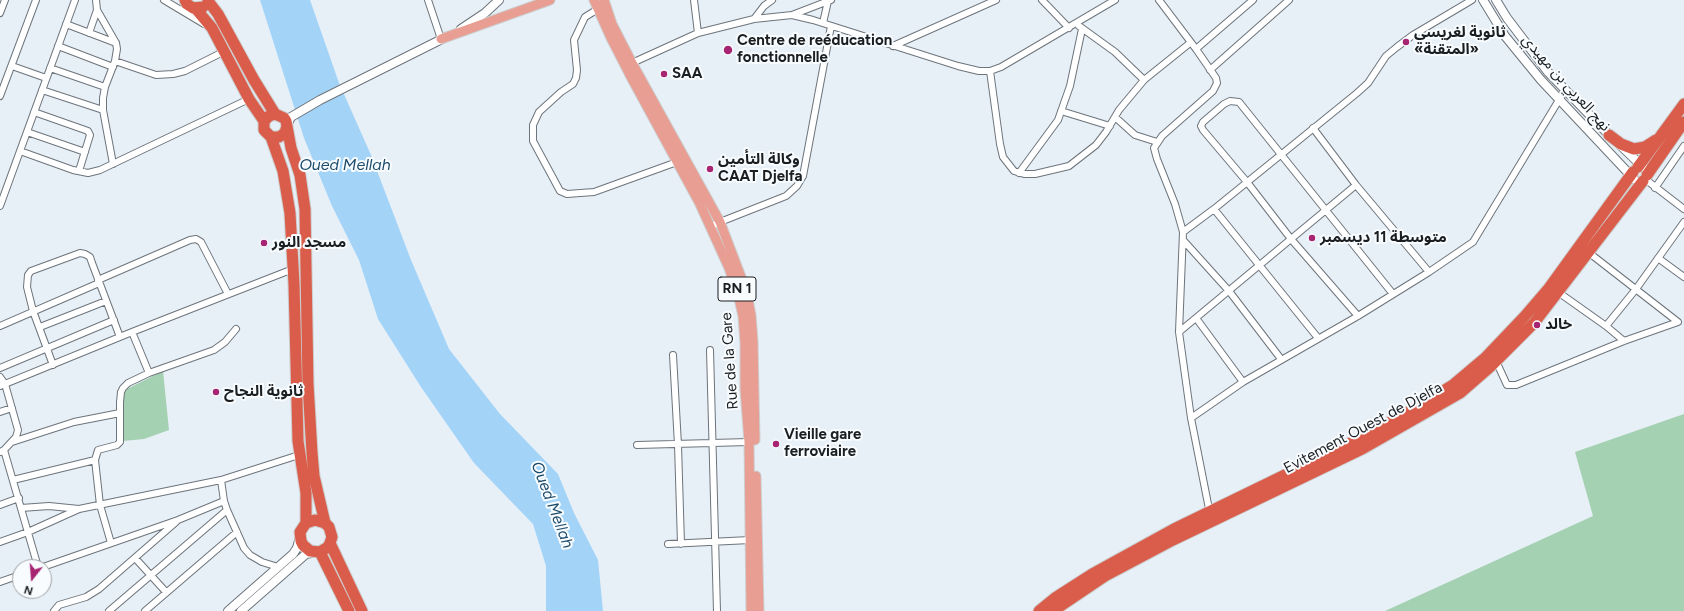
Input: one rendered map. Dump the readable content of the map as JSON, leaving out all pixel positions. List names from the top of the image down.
{
  "streets": {
    "highway": ["Evitement Ouest de Djelfa"],
    "main road": ["نهج العربي بن مهيدي", "RN 1", "Rue de la Gare"]
  },
  "crossings": [
    ["نهج العربي بن مهيدي", "Evitement Ouest de Djelfa"]
  ],
  "water": ["Oued Mellah"],
  "places": [
    "ثانوية لغريسي «المتقنة»",
    "Centre de reéducation fonctionnelle",
    "SAA",
    "وكالة التأمين CAAT Djelfa",
    "متوسطة 11 ديسمبر",
    "مسجد النور",
    "خالد",
    "ثانوية النجاح",
    "Vieille gare ferroviaire"
  ],
  "north": "bottom"
}
